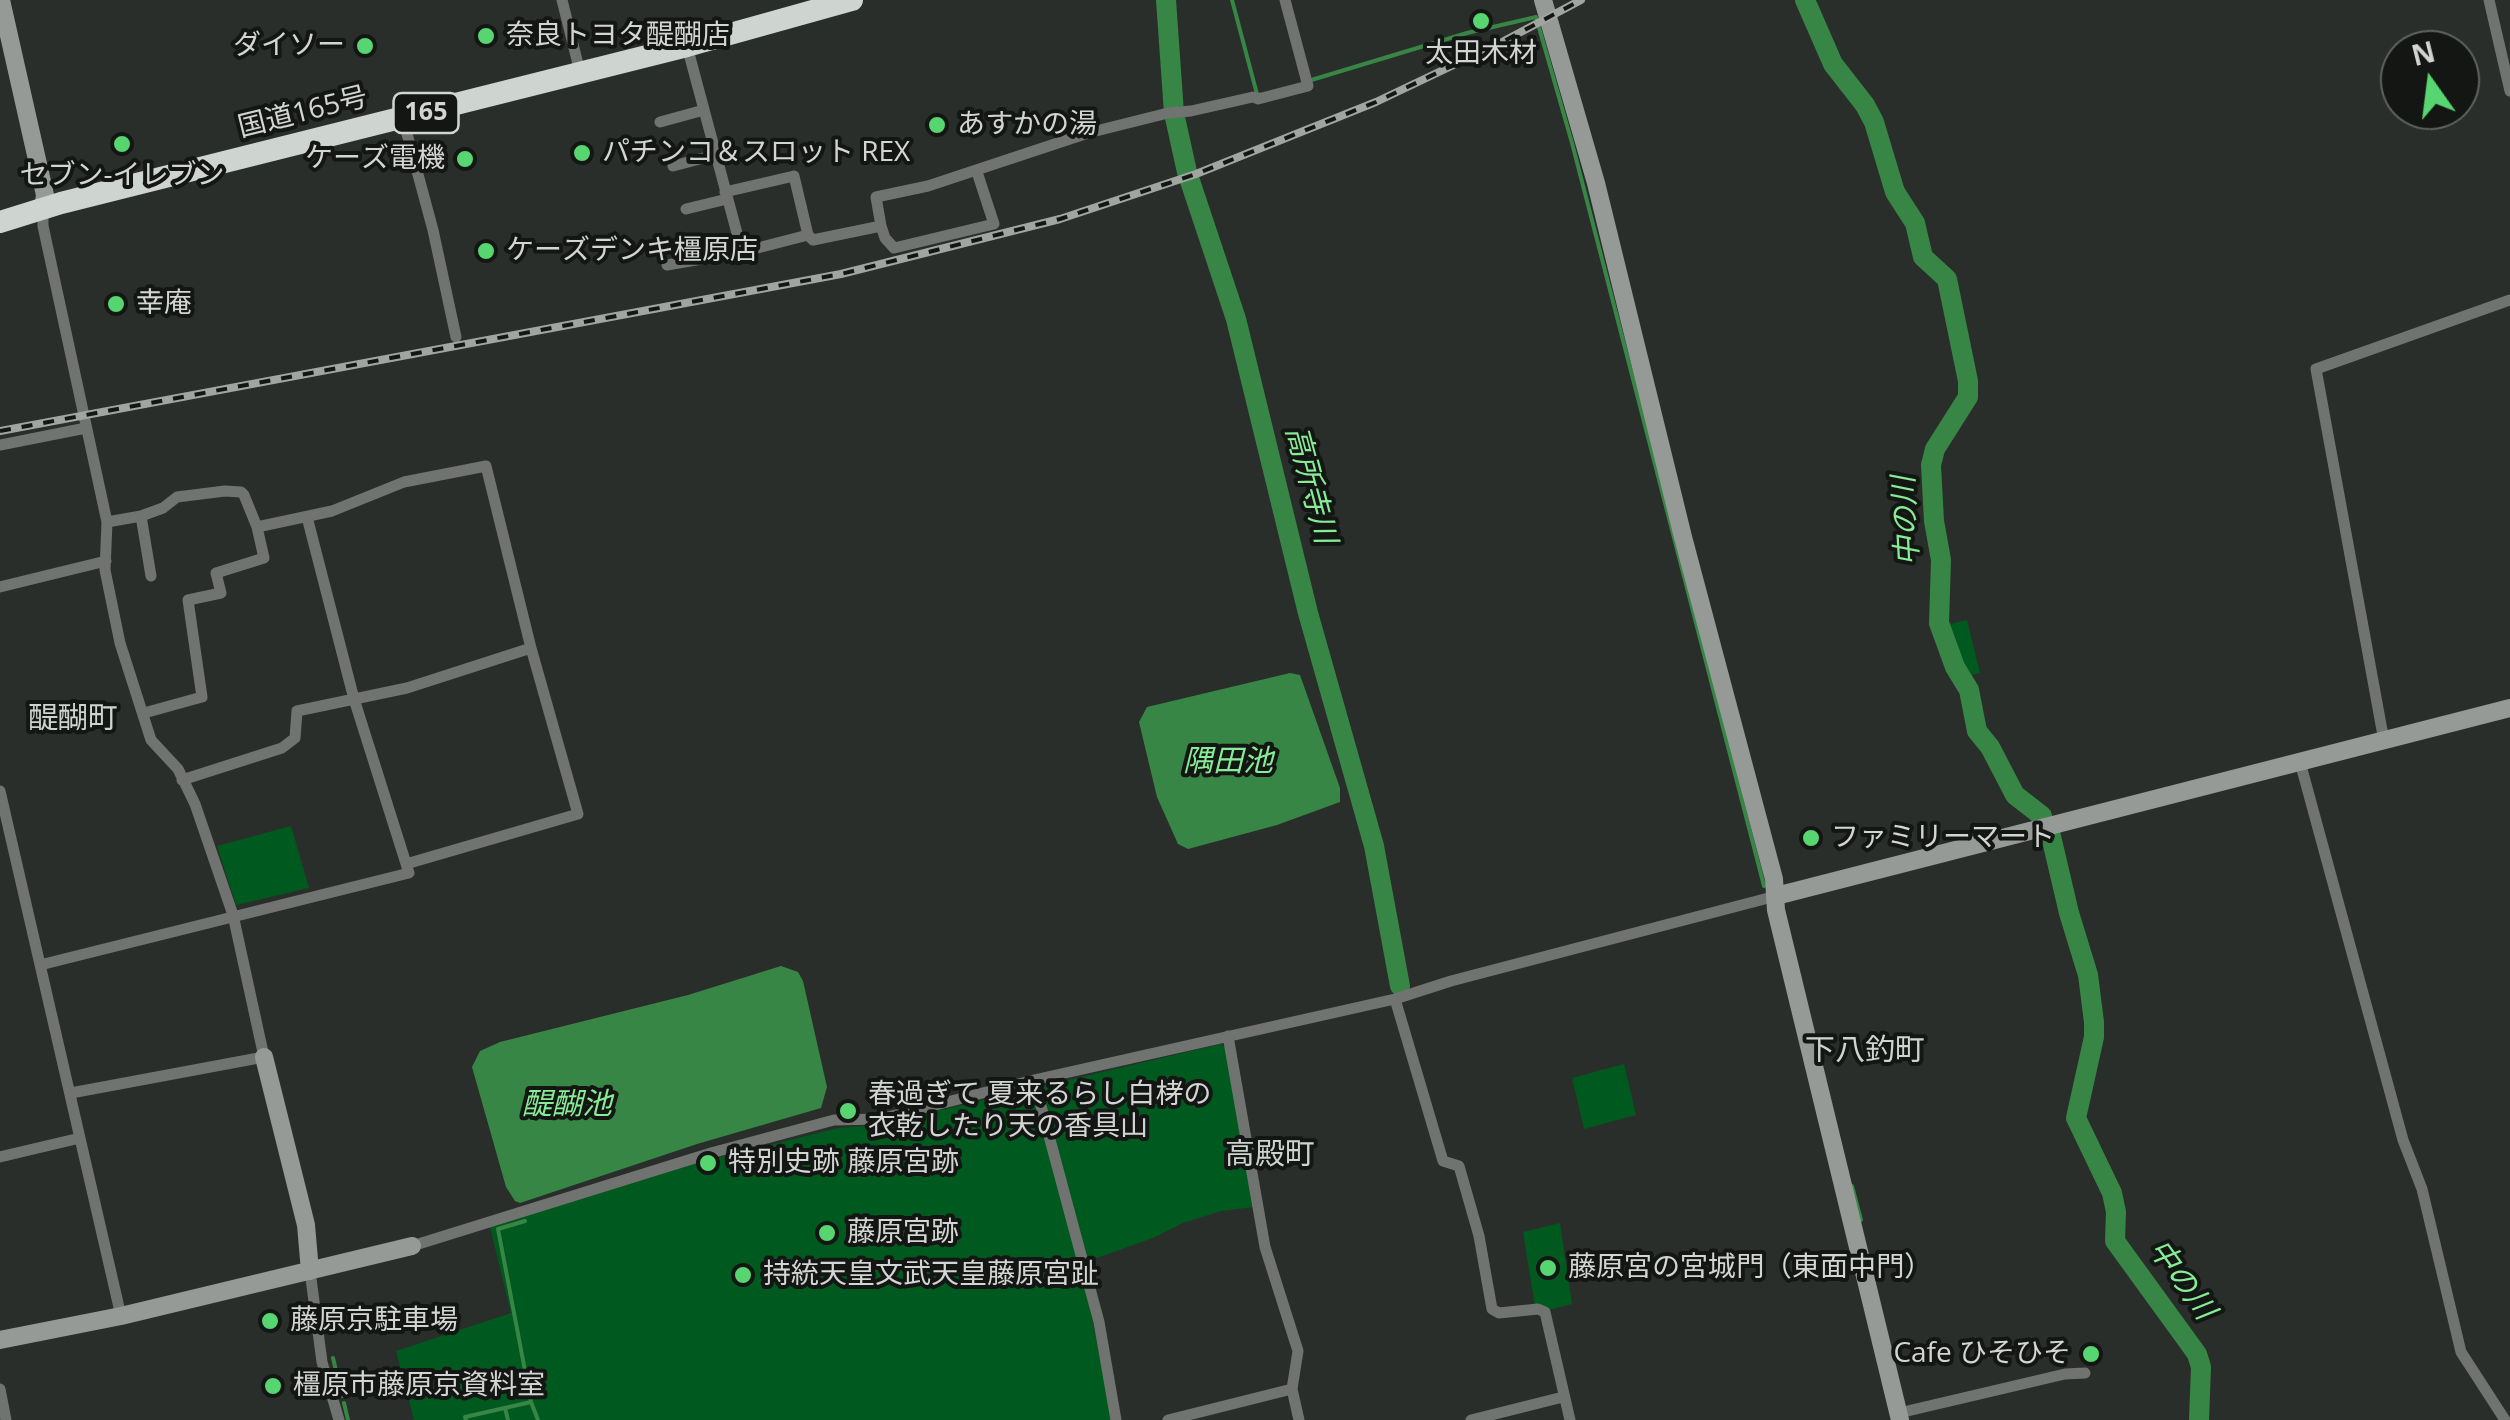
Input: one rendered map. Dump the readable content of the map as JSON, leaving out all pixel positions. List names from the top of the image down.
{
  "streets": {
    "highway": ["国道165号", "165"]
  },
  "districts": ["醍醐町", "下八釣町", "高殿町"],
  "water": [
    "高所寺川",
    "中の川",
    "隅田池",
    "醍醐池"
  ],
  "places": [
    "太田木材",
    "奈良トヨタ醍醐店",
    "ダイソー",
    "あすかの湯",
    "セブン-イレブン",
    "パチンコ＆スロット REX",
    "ケーズ電機",
    "ケーズデンキ橿原店",
    "幸庵",
    "ファミリーマート",
    "春過ぎて 夏来るらし白𣑥の 衣乾したり天の香具山",
    "特別史跡 藤原宮跡",
    "藤原宮跡",
    "藤原宮の宮城門（東面中門）",
    "持統天皇文武天皇藤原宮趾",
    "藤原京駐車場",
    "Cafe ひそひそ",
    "橿原市藤原京資料室"
  ],
  "north": "top"
}
